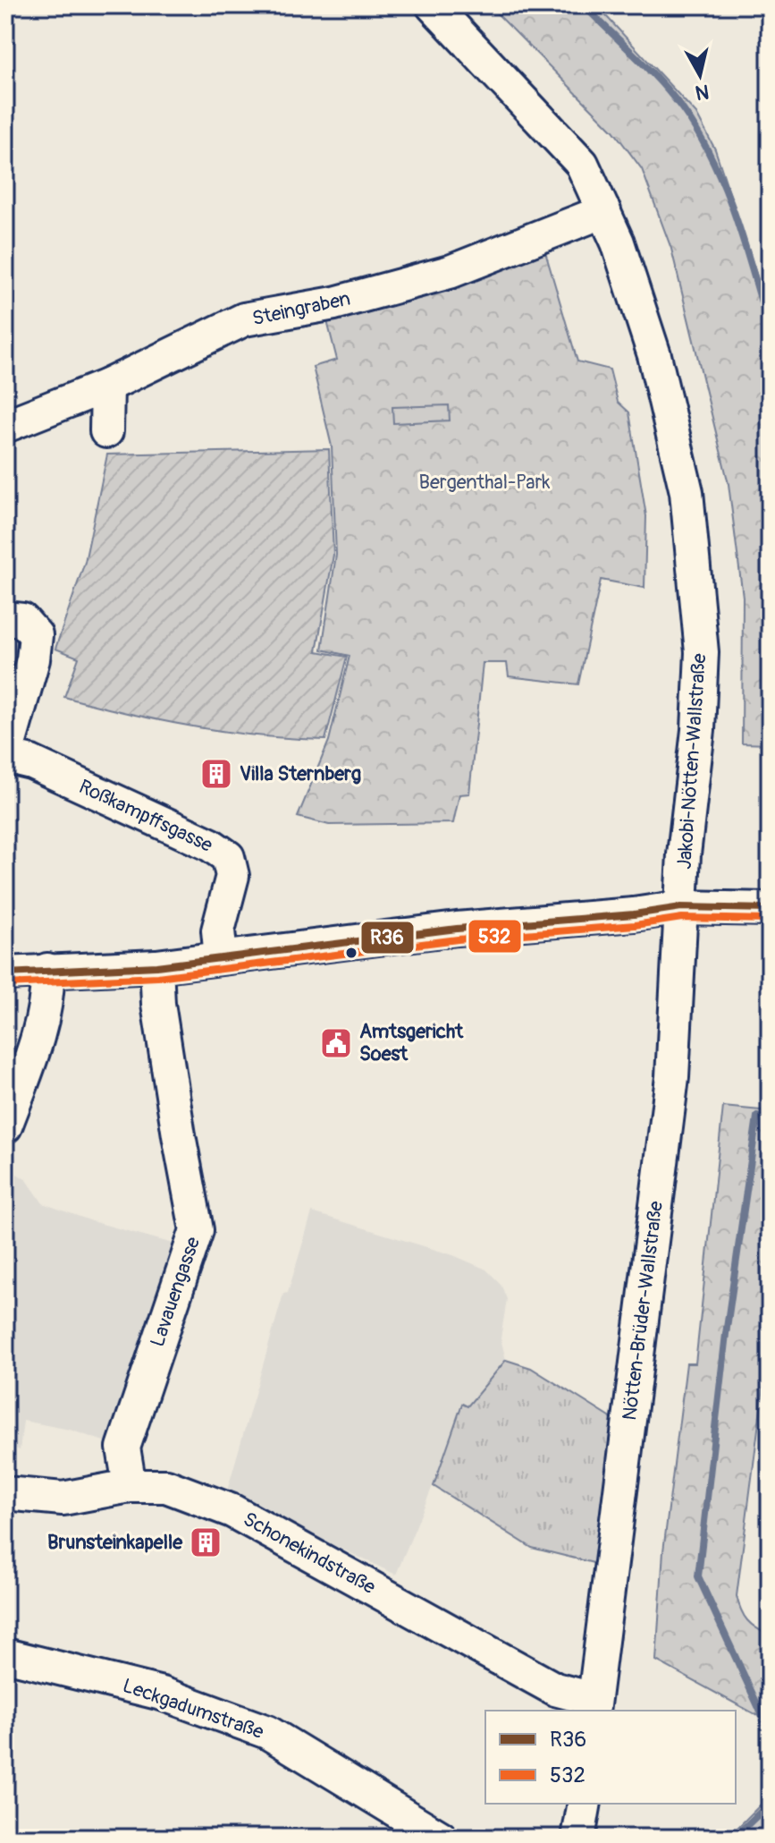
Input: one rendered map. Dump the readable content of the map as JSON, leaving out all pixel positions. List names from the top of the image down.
{
  "streets": {
    "street": [
      "Steingraben",
      "Jakobi-Nötten-Wallstraße",
      "Roßkampffsgasse",
      "Lavauengasse",
      "Nötten-Brüder-Wallstraße",
      "Schonekindstraße",
      "Leckgadumstraße"
    ]
  },
  "crossings": [
    ["Steingraben", "Jakobi-Nötten-Wallstraße"],
    ["Jakobi-Nötten-Wallstraße", "Nötten-Brüder-Wallstraße"],
    ["Lavauengasse", "Schonekindstraße"],
    ["Nötten-Brüder-Wallstraße", "Schonekindstraße"]
  ],
  "parks": ["Bergenthal-Park"],
  "places": {
    "building": ["Villa Sternberg", "Brunsteinkapelle"],
    "public building": ["Amtsgericht Soest"]
  },
  "lines": ["transit line R36", "transit line 532"],
  "legend": ["R36", "532"],
  "north": "bottom"
}
